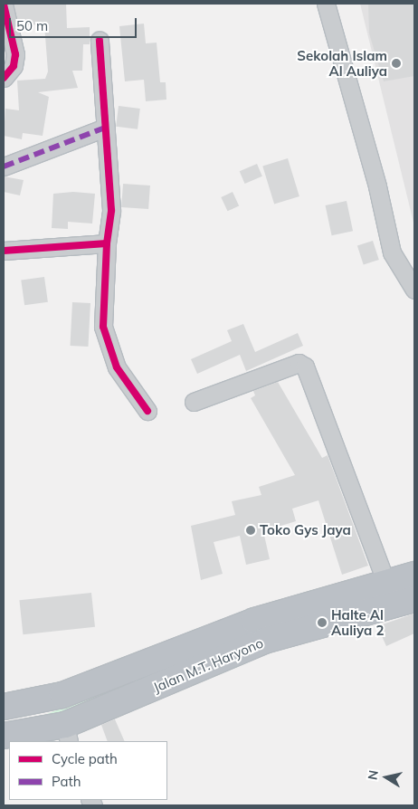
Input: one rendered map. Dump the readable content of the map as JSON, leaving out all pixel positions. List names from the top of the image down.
{
  "streets": {
    "highway": ["Jalan M.T. Haryono"]
  },
  "places": ["Sekolah Islam Al Auliya", "Toko Gys Jaya", "Halte Al Auliya 2"],
  "legend": ["Cycle path", "Path"],
  "scale_bar": "50 m",
  "north": "left"
}
